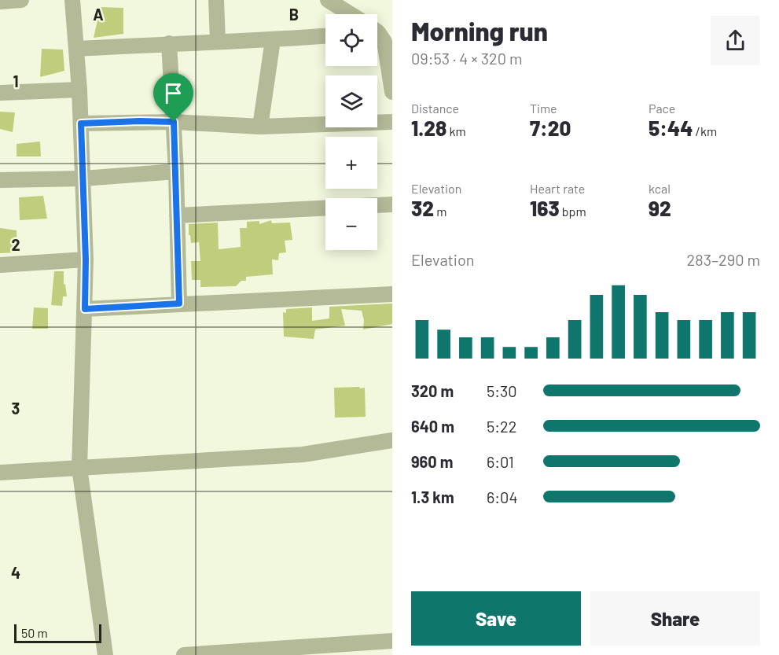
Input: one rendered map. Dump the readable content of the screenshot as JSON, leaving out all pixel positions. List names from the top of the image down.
{
  "scale_bar": "50 m",
  "page": {
    "heading": ["Morning run", "09:53 · 4 × 320 m"],
    "map_buttons": ["+", "−"],
    "stats": [
      ["Distance", "1.28 km"],
      ["Time", "7:20"],
      ["Pace", "5:44 /km"],
      ["Elevation", "32 m"],
      ["Heart rate", "163 bpm"],
      ["kcal", "92"]
    ],
    "chart": ["Elevation", "283–290 m"],
    "list": [
      {
        "name": "320 m",
        "note": "5:30"
      },
      {
        "name": "640 m",
        "note": "5:22"
      },
      {
        "name": "960 m",
        "note": "6:01"
      },
      {
        "name": "1.3 km",
        "note": "6:04"
      }
    ],
    "buttons": ["Save", "Share"],
    "scale": "50 m"
  },
  "grid": {
    "columns": ["A", "B"],
    "rows": [
      "1",
      "2",
      "3",
      "4"
    ]
  }
}
